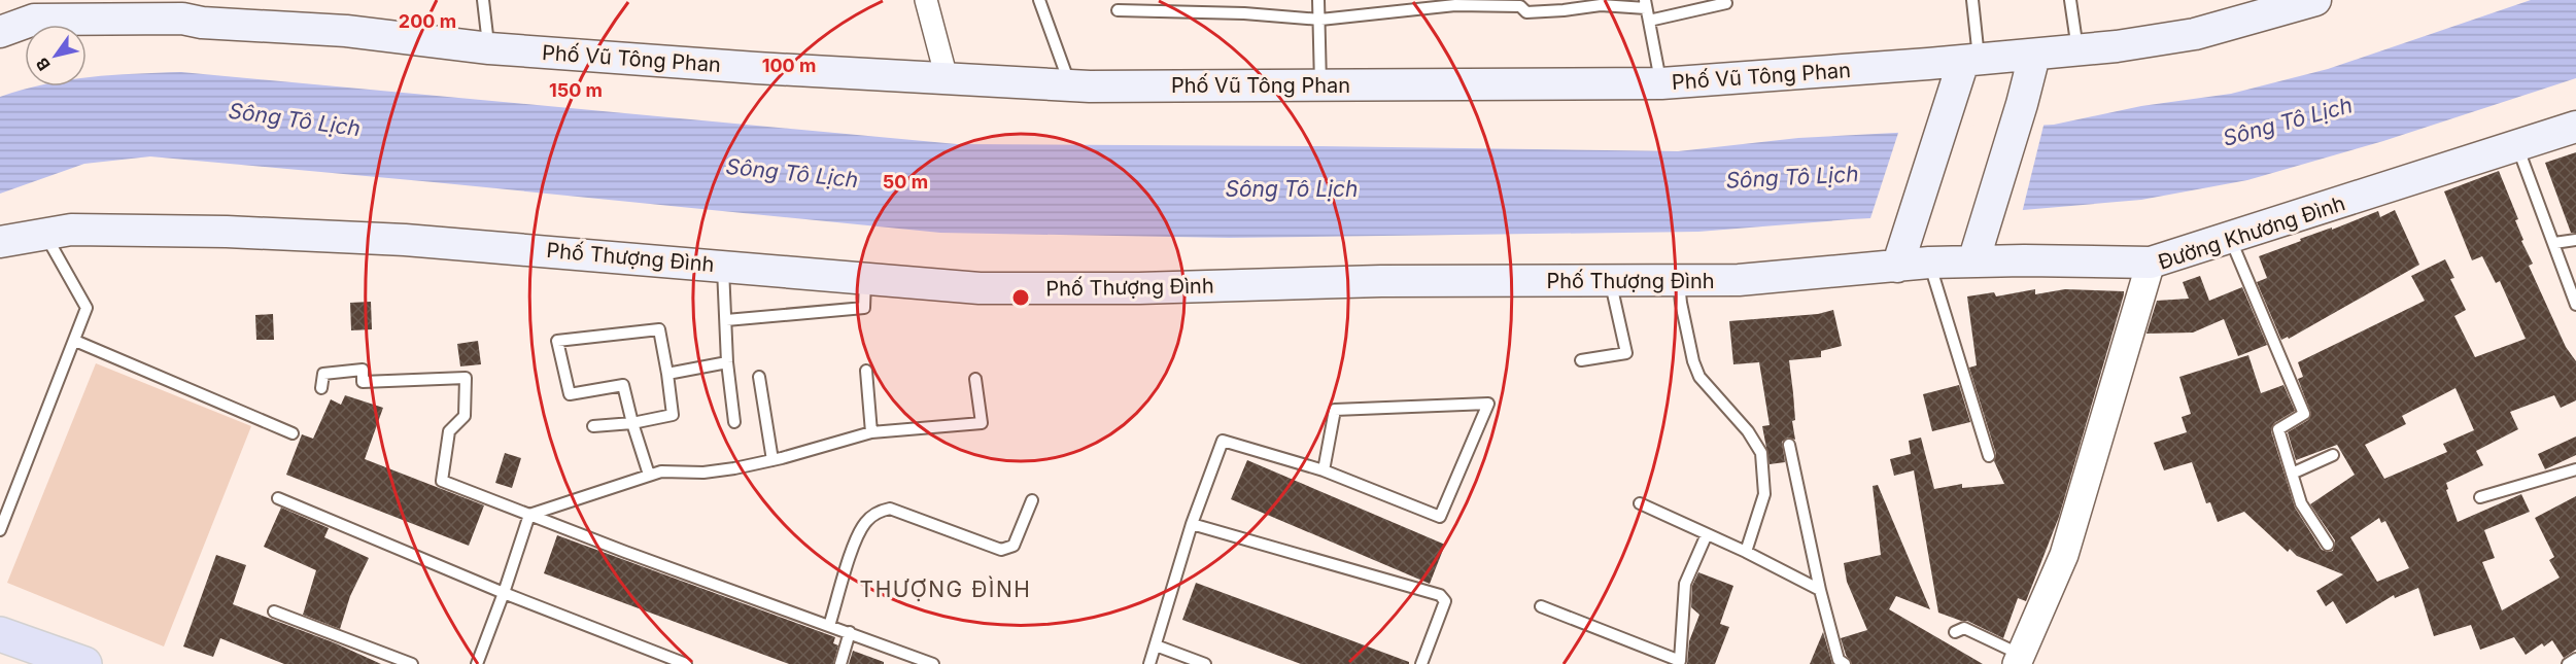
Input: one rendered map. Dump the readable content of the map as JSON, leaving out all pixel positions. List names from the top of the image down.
{
  "streets": {
    "main road": ["Phố Vũ Tông Phan", "Đường Khương Đình", "Phố Thượng Đình"]
  },
  "crossings": [
    ["Đường Khương Đình", "Phố Thượng Đình"]
  ],
  "districts": ["THƯỢNG ĐÌNH"],
  "water": ["Sông Tô Lịch"],
  "north": "bottom left",
  "rings": [
    "200 m",
    "100 m",
    "150 m",
    "50 m"
  ]
}
